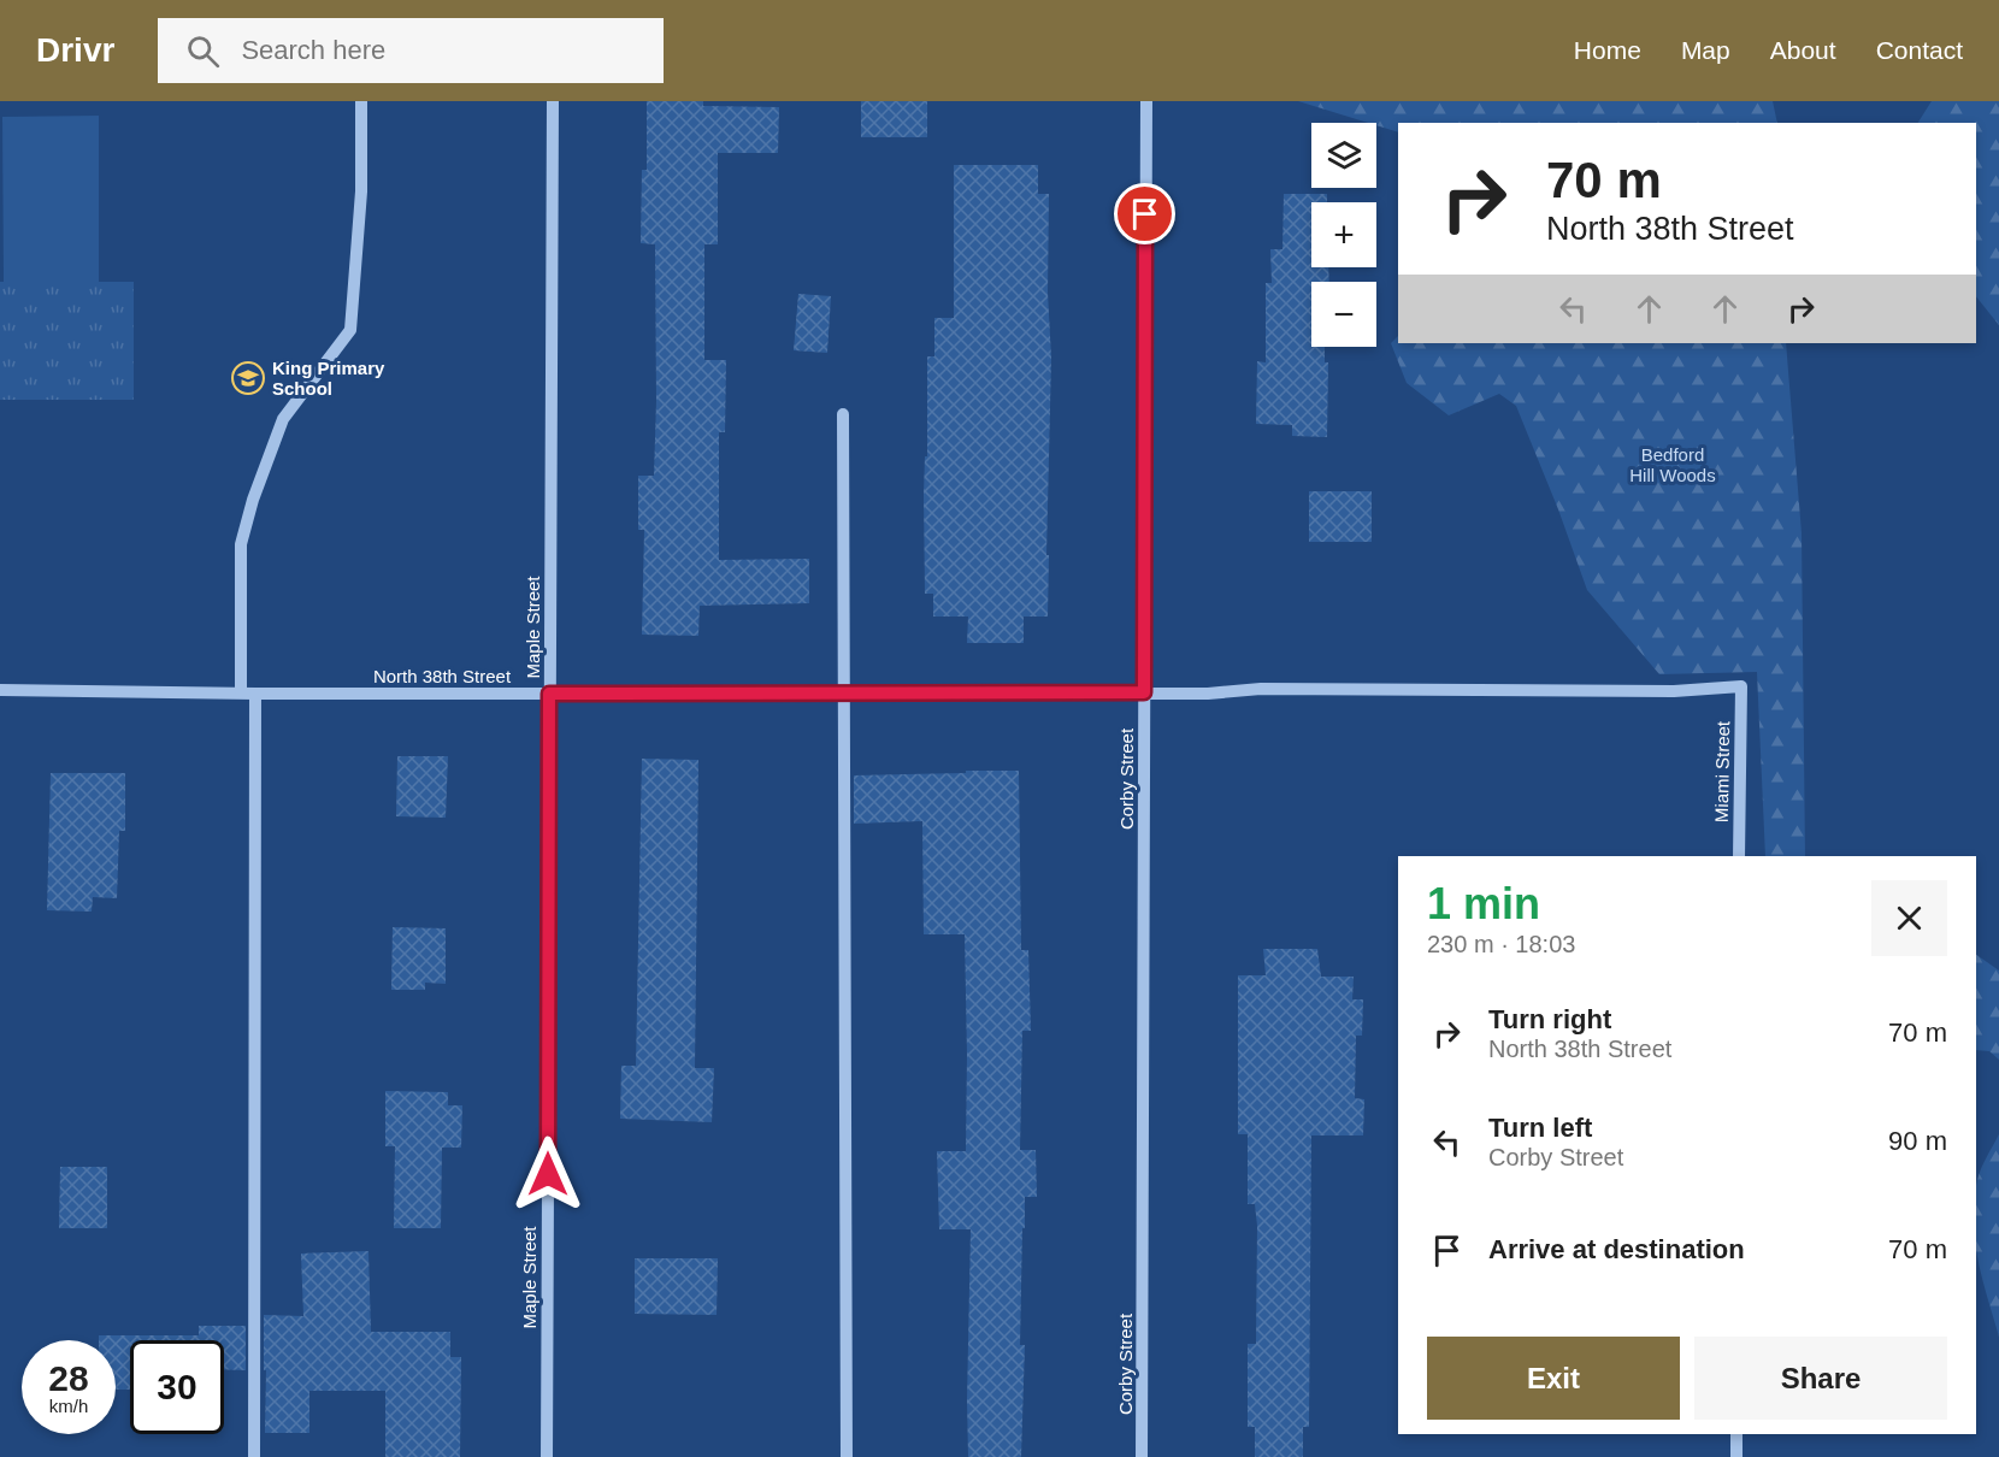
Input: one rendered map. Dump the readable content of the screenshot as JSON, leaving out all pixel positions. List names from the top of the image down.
{
  "streets": {
    "street": [
      "Maple Street",
      "North 38th Street",
      "Miami Street",
      "Corby Street"
    ]
  },
  "crossings": [
    ["Maple Street", "North 38th Street"],
    ["North 38th Street", "Miami Street"],
    ["North 38th Street", "Corby Street"]
  ],
  "parks": ["Bedford Hill Woods"],
  "places": {
    "school or university": ["King Primary School"]
  },
  "page": {
    "header": "Drivr",
    "search": "Search here",
    "nav": [
      "Home",
      "Map",
      "About",
      "Contact"
    ],
    "map_buttons": ["+", "−"],
    "turn": ["70 m", "North 38th Street"],
    "heading": ["1 min", "230 m · 18:03"],
    "list": [
      {
        "name": "Turn right",
        "note": "North 38th Street",
        "value": "70 m"
      },
      {
        "name": "Turn left",
        "note": "Corby Street",
        "value": "90 m"
      },
      {
        "name": "Arrive at destination",
        "value": "70 m"
      }
    ],
    "buttons": ["Exit", "Share"],
    "speed": "28 km/h",
    "limit": "30"
  }
}
